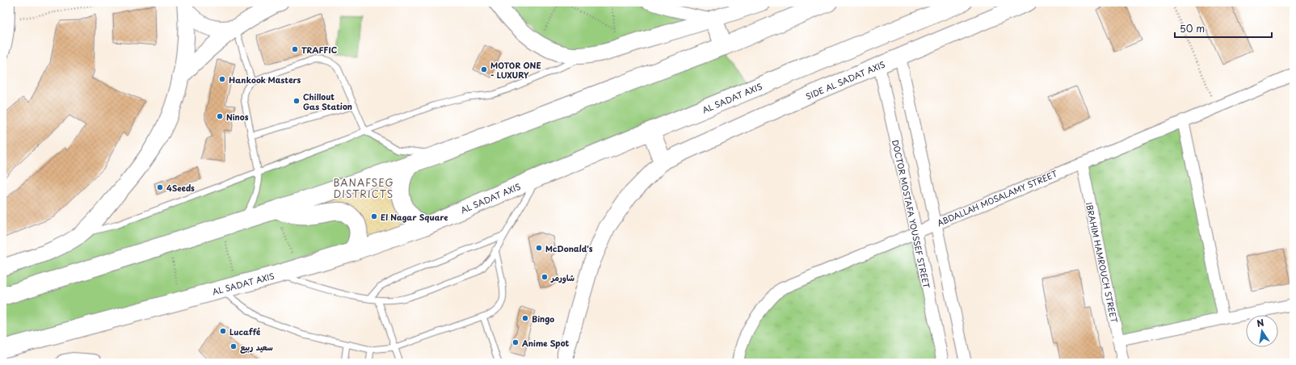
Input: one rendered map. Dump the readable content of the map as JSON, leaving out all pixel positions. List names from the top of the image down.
{
  "streets": {
    "main road": ["AL SADAT AXIS"],
    "street": [
      "SIDE AL SADAT AXIS",
      "ABDALLAH MOSALAMY STREET",
      "DOCTOR MOSTAFA YOUSSEF STREET",
      "IBRAHIM HAMROUCH STREET"
    ]
  },
  "crossings": [
    ["SIDE AL SADAT AXIS", "DOCTOR MOSTAFA YOUSSEF STREET"],
    ["ABDALLAH MOSALAMY STREET", "DOCTOR MOSTAFA YOUSSEF STREET"],
    ["ABDALLAH MOSALAMY STREET", "IBRAHIM HAMROUCH STREET"]
  ],
  "districts": ["BANAFSEG DISTRICTS"],
  "places": [
    "TRAFFIC",
    "MOTOR ONE - LUXURY",
    "Hankook Masters",
    "Chillout Gas Station",
    "Ninos",
    "4Seeds",
    "El Nagar Square",
    "McDonald's",
    "شاورمر",
    "Bingo",
    "Lucaffé",
    "Anime Spot",
    "سعيد ربيع"
  ],
  "scale_bar": "50 m",
  "north": "top"
}
